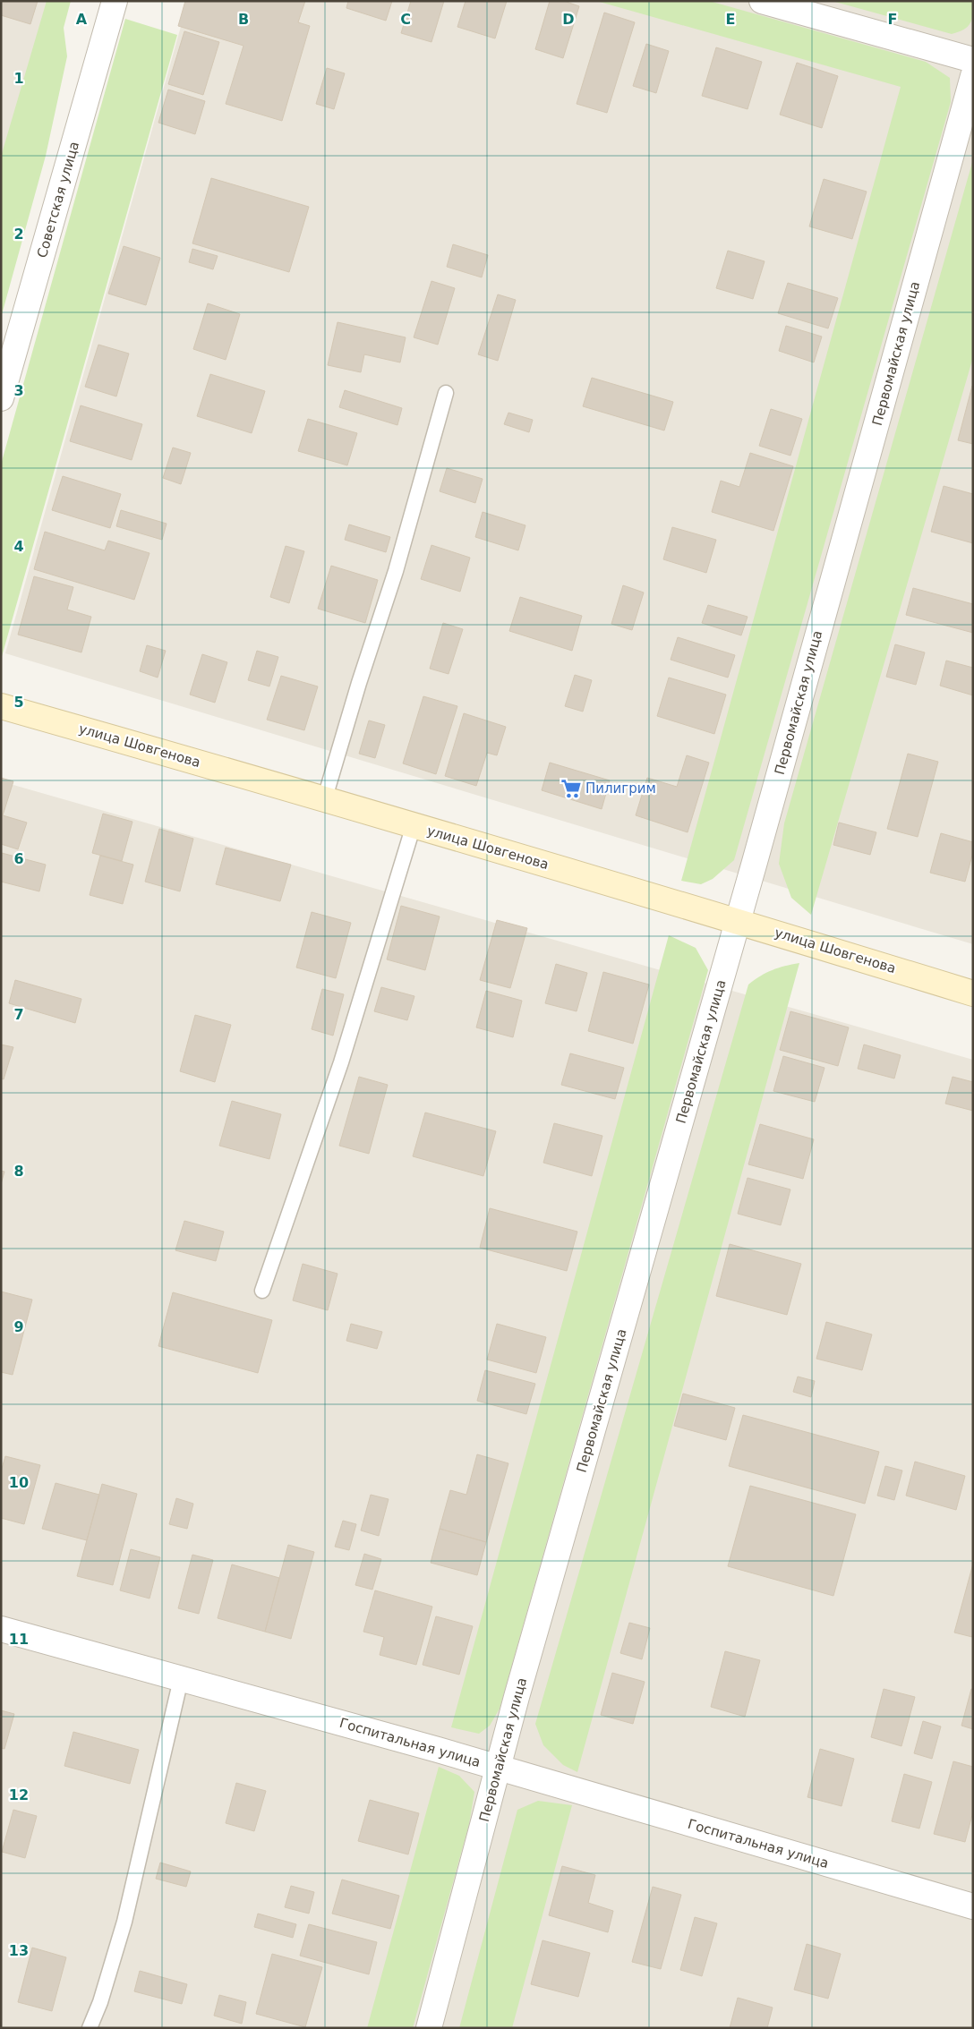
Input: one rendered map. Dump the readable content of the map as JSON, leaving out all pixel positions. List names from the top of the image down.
{
  "streets": {
    "main road": ["улица Шовгенова"],
    "street": ["Советская улица", "Первомайская улица", "Госпитальная улица"]
  },
  "crossings": [
    ["Первомайская улица", "улица Шовгенова"],
    ["Первомайская улица", "Госпитальная улица"]
  ],
  "places": {
    "supermarket": ["Пилигрим"]
  },
  "grid": {
    "columns": [
      "A",
      "B",
      "C",
      "D",
      "E",
      "F"
    ],
    "rows": [
      "1",
      "2",
      "3",
      "4",
      "5",
      "6",
      "7",
      "8",
      "9",
      "10",
      "11",
      "12",
      "13"
    ]
  }
}
